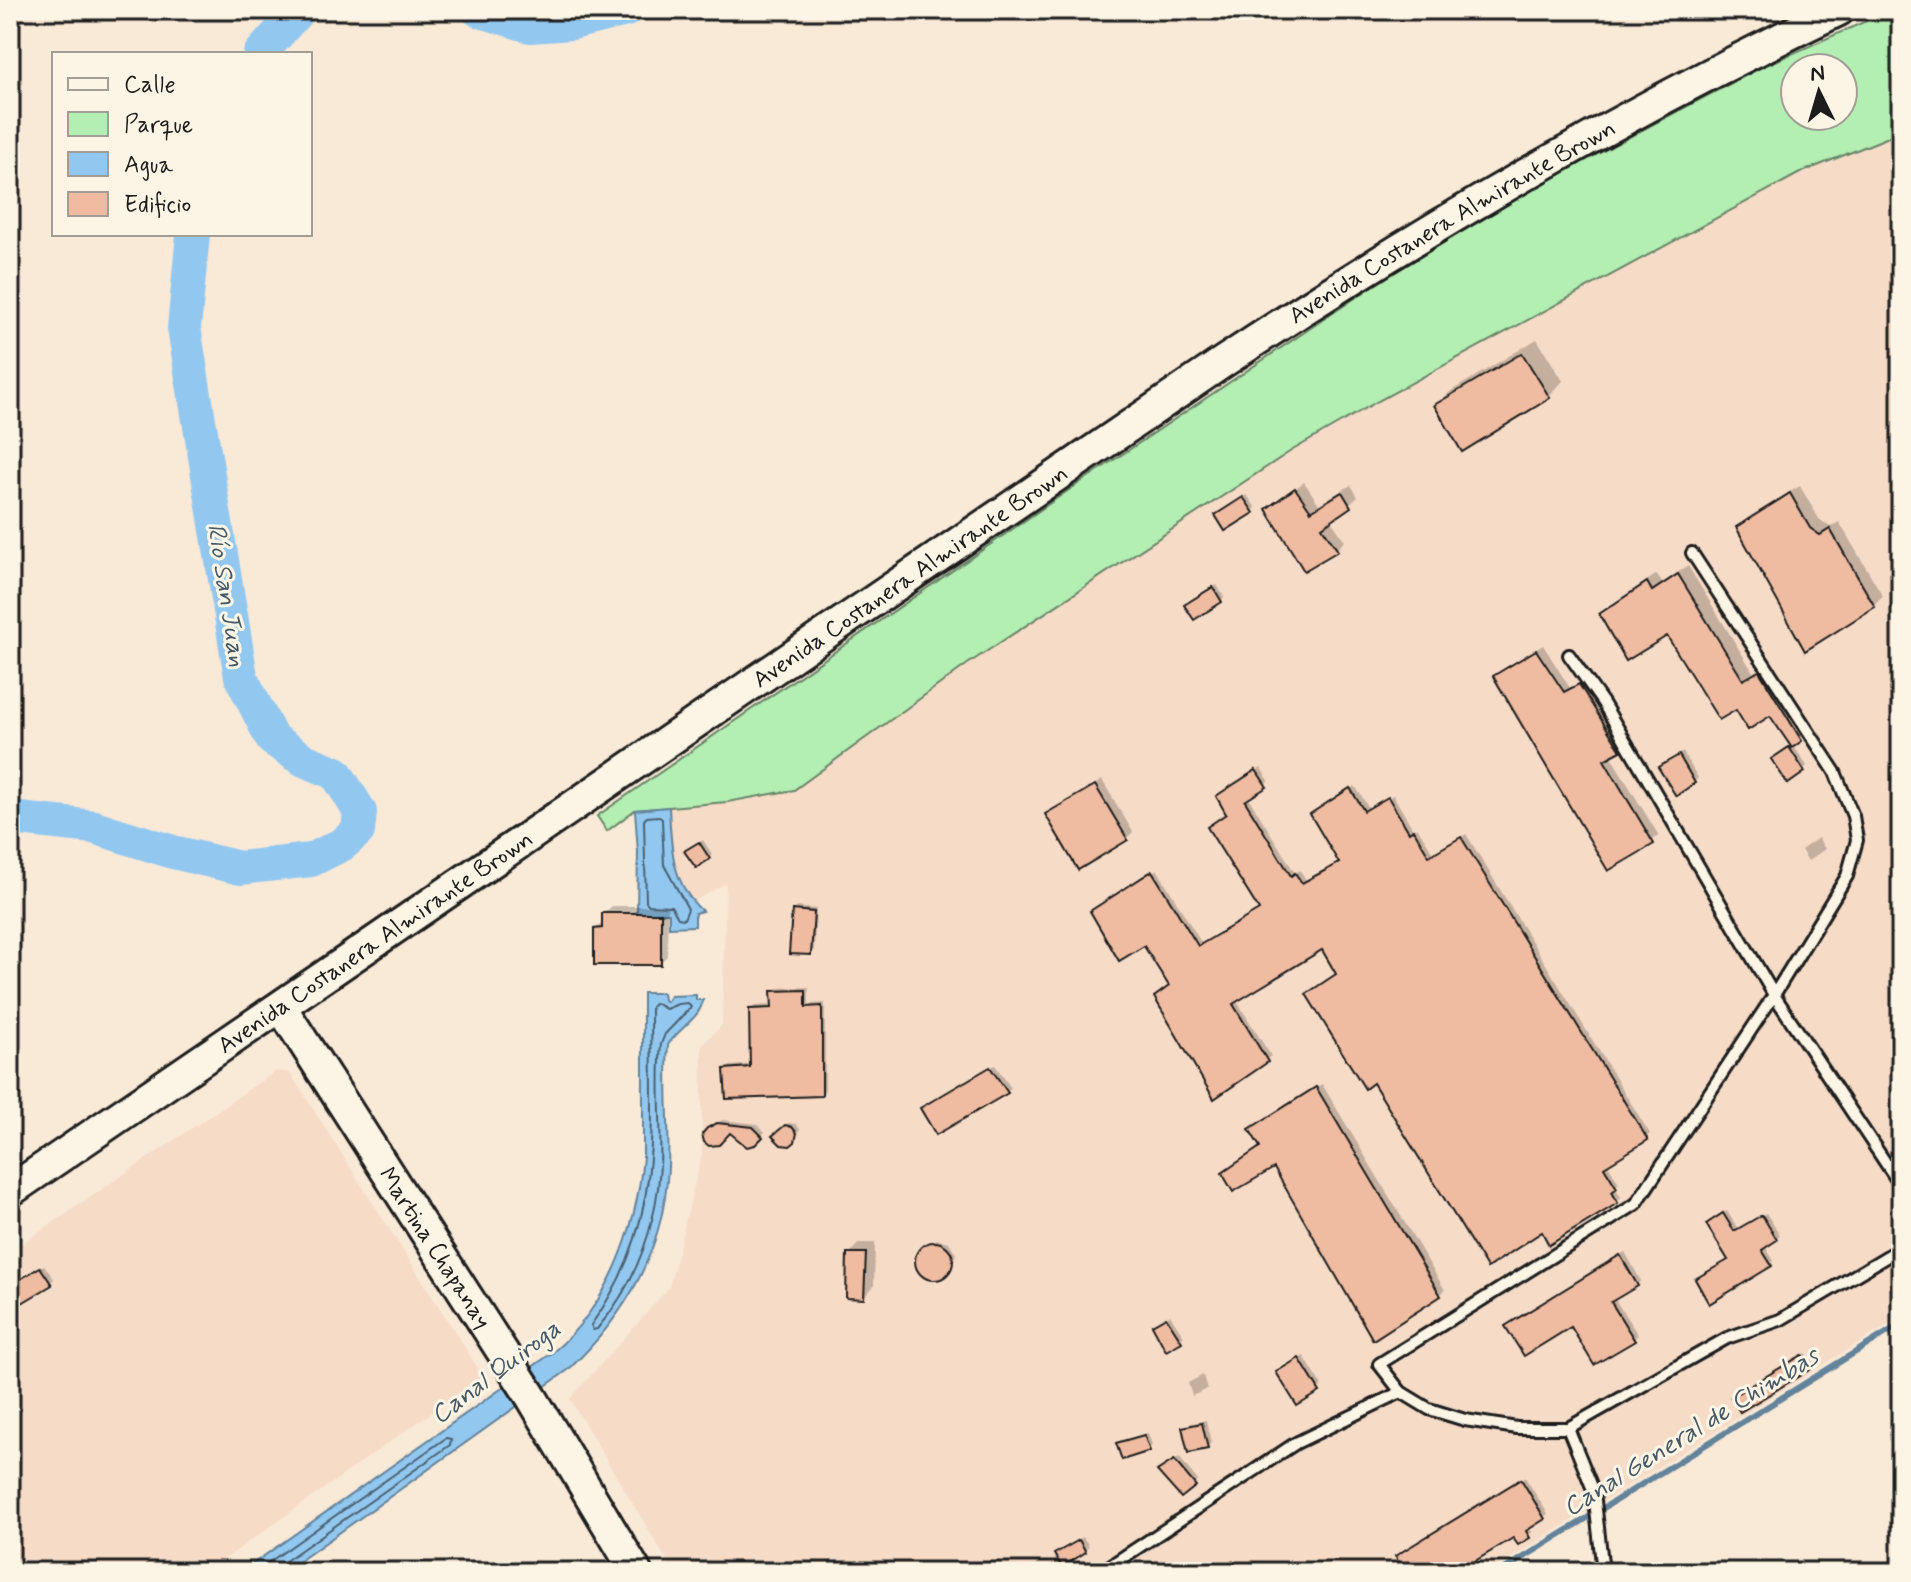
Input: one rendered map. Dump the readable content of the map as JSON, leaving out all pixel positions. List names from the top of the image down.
{
  "streets": {
    "main road": ["Avenida Costanera Almirante Brown", "Martina Chapanay"]
  },
  "crossings": [
    ["Avenida Costanera Almirante Brown", "Martina Chapanay"]
  ],
  "water": ["Río San Juan", "Canal Quiroga", "Canal General de Chimbas"],
  "legend": [
    "Calle",
    "Parque",
    "Agua",
    "Edificio"
  ],
  "north": "top"
}
